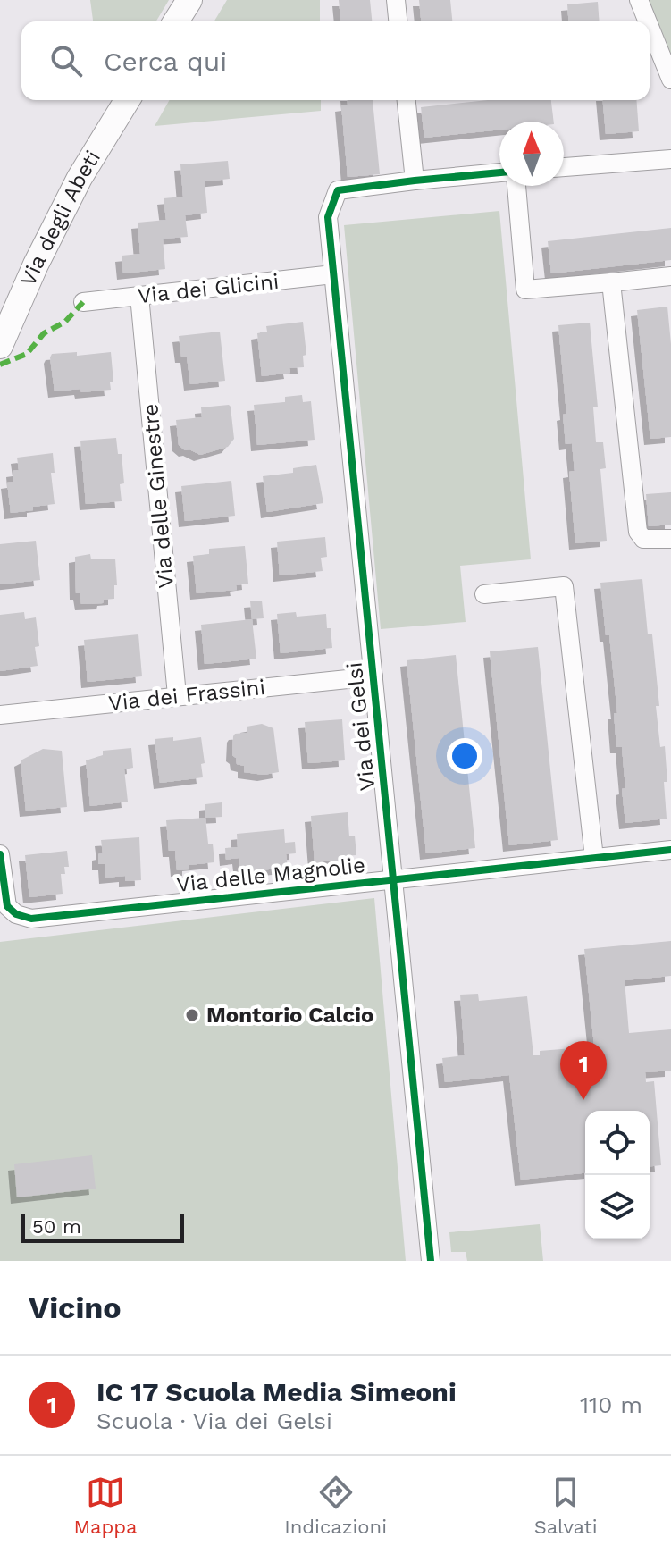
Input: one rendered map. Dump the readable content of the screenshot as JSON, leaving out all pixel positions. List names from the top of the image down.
{
  "streets": {
    "street": [
      "Via degli Abeti",
      "Via dei Glicini",
      "Via delle Ginestre",
      "Via dei Frassini",
      "Via dei Gelsi",
      "Via delle Magnolie"
    ]
  },
  "crossings": [
    ["Via dei Glicini", "Via delle Ginestre"],
    ["Via dei Glicini", "Via dei Gelsi"],
    ["Via delle Ginestre", "Via dei Frassini"],
    ["Via dei Frassini", "Via dei Gelsi"],
    ["Via dei Gelsi", "Via delle Magnolie"]
  ],
  "places": ["Montorio Calcio"],
  "scale_bar": "50 m",
  "north": "top",
  "page": {
    "search": "Cerca qui",
    "pins": "1",
    "scale": "50 m",
    "heading": "Vicino",
    "list": [
      {
        "mark": "1",
        "name": "IC 17 Scuola Media Simeoni",
        "note": "Scuola · Via dei Gelsi",
        "value": "110 m"
      }
    ],
    "nav": ["Mappa", "Indicazioni", "Salvati"]
  }
}
